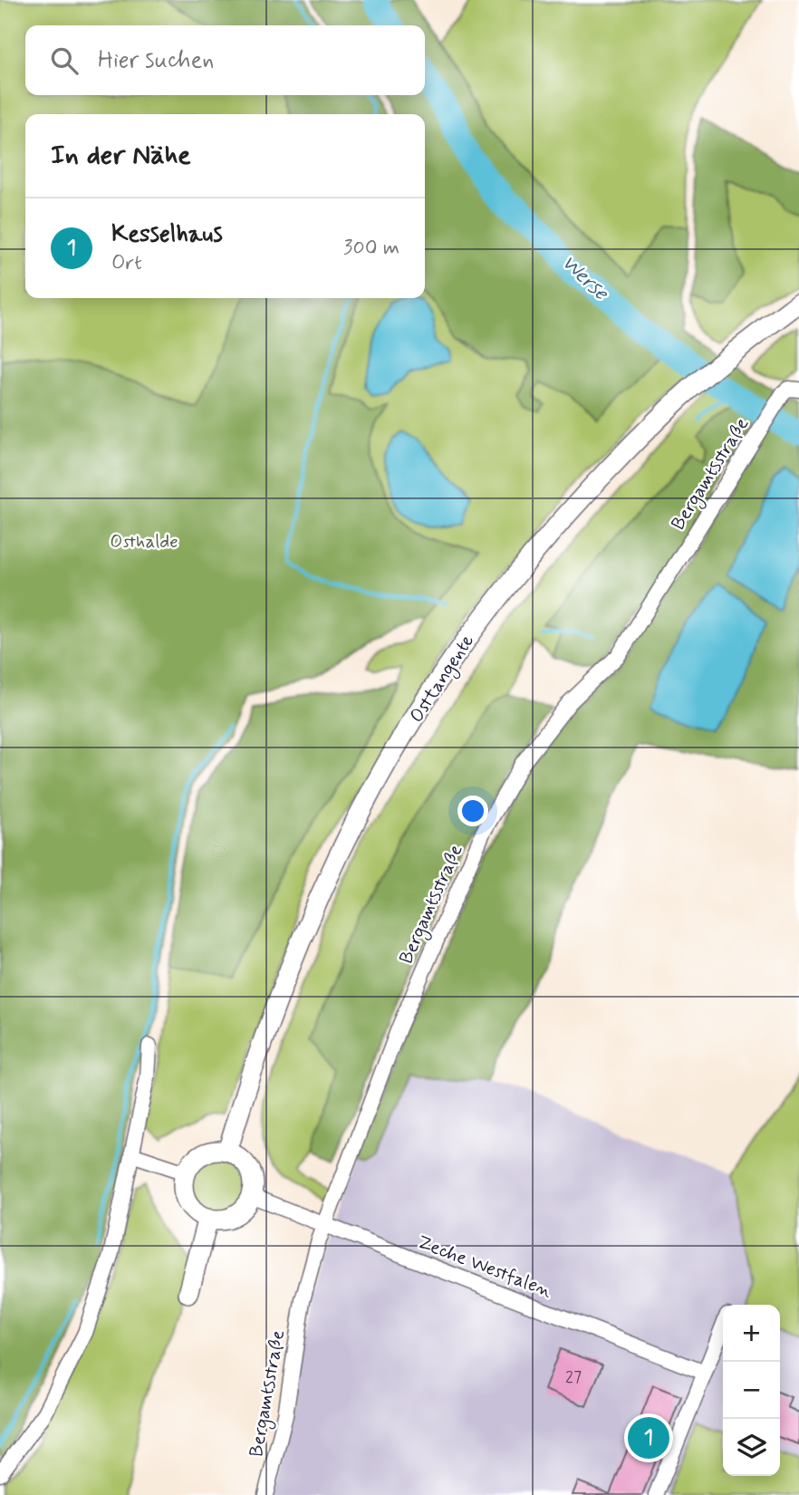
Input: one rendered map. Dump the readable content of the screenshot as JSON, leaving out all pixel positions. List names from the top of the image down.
{
  "streets": {
    "street": ["Bergamtsstraße", "Osttangente", "Zeche Westfalen"]
  },
  "crossings": [
    ["Bergamtsstraße", "Zeche Westfalen"],
    ["Osttangente", "Zeche Westfalen"]
  ],
  "water": ["Werse"],
  "parks": ["Osthalde"],
  "house_numbers": ["27"],
  "page": {
    "search": "Hier suchen",
    "heading": "In der Nähe",
    "list": [
      {
        "mark": "1",
        "name": "Kesselhaus",
        "note": "Ort",
        "value": "300 m"
      }
    ],
    "map_buttons": ["+", "−"],
    "pins": "1"
  }
}
